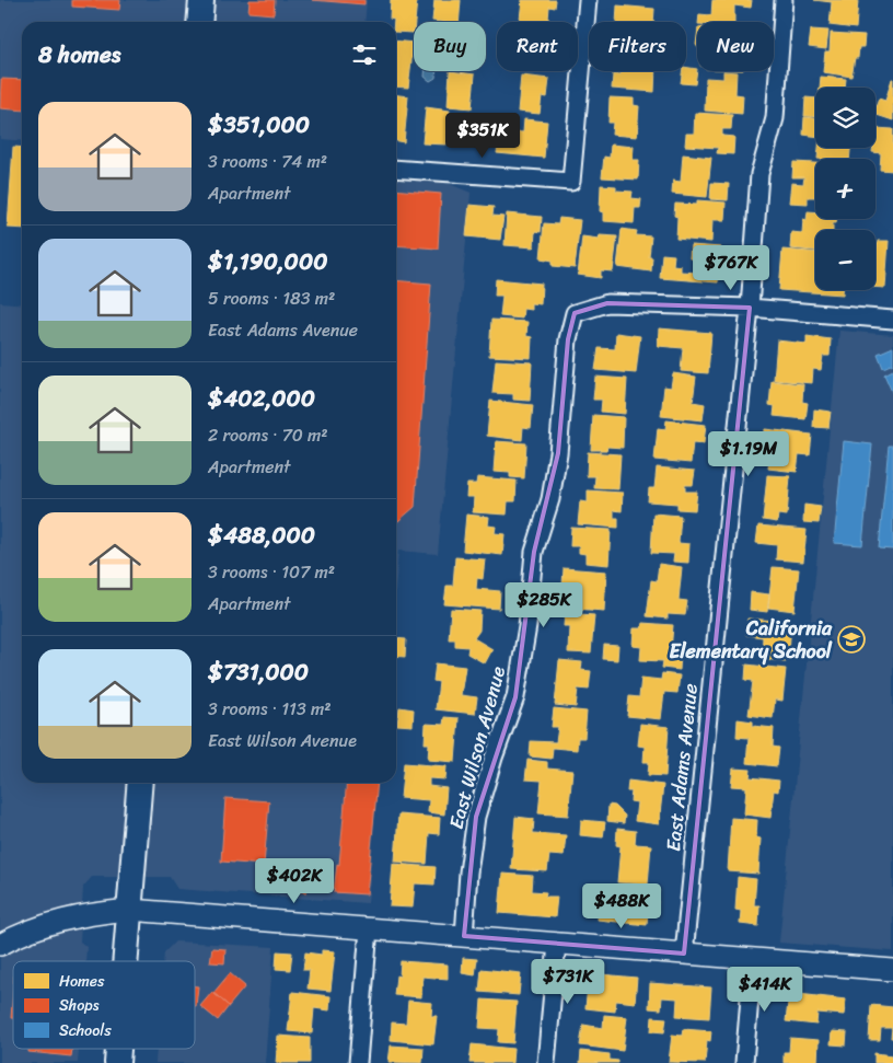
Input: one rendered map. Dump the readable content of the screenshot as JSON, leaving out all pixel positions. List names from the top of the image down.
{
  "streets": {
    "street": ["East Wilson Avenue", "East Adams Avenue"]
  },
  "crossings": [
    ["East Wilson Avenue", "East Adams Avenue"]
  ],
  "places": {
    "school or university": ["California Elementary School"]
  },
  "legend": ["Homes", "Shops", "Schools"],
  "page": {
    "chip": [
      "Buy",
      "Rent",
      "Filters",
      "New"
    ],
    "heading": "8 homes",
    "map_buttons": ["+", "−"],
    "list": [
      {
        "name": "$351,000",
        "note": "3 rooms · 74 m² · Apartment"
      },
      {
        "name": "$1,190,000",
        "note": "5 rooms · 183 m² · East Adams Avenue"
      },
      {
        "name": "$402,000",
        "note": "2 rooms · 70 m² · Apartment"
      },
      {
        "name": "$488,000",
        "note": "3 rooms · 107 m² · Apartment"
      },
      {
        "name": "$731,000",
        "note": "3 rooms · 113 m² · East Wilson Avenue"
      }
    ],
    "price": [
      "$351K",
      "$767K",
      "$1.19M",
      "$285K",
      "$402K",
      "$488K",
      "$731K",
      "$414K"
    ]
  }
}
